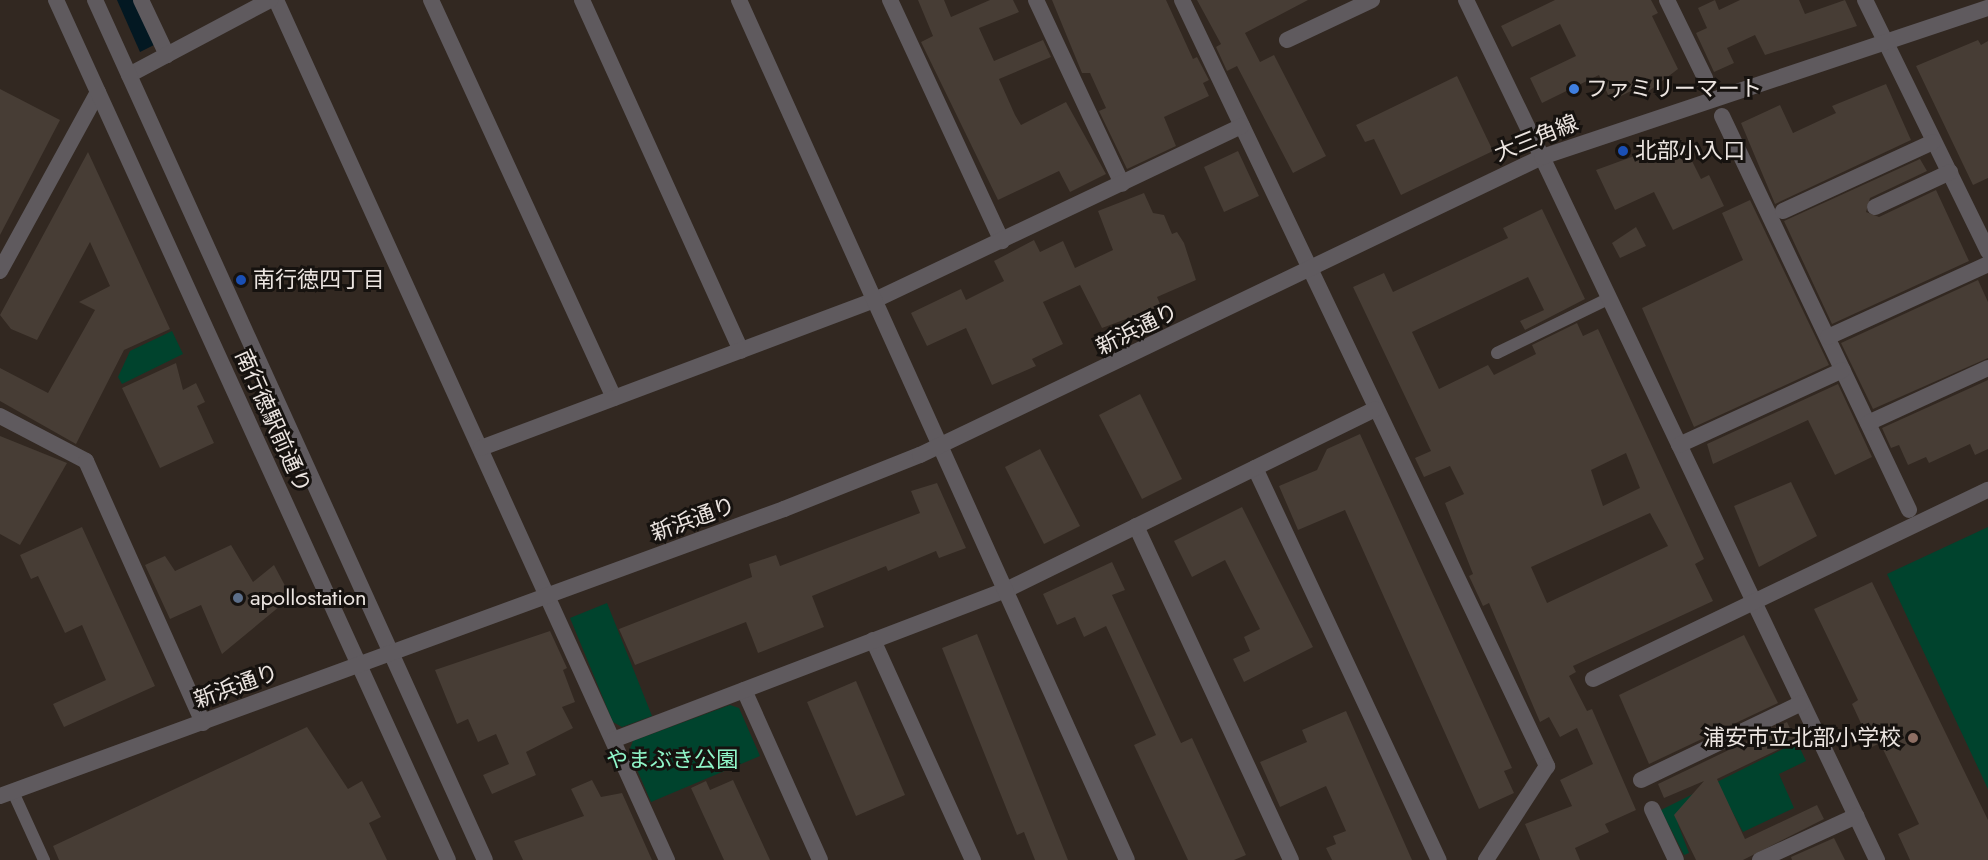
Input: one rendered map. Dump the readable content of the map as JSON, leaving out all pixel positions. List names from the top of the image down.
{
  "streets": {
    "street": ["大三角線", "新浜通り", "南行徳駅前通り"]
  },
  "crossings": [
    ["大三角線", "新浜通り"],
    ["新浜通り", "南行徳駅前通り"]
  ],
  "parks": ["やまぶき公園"],
  "places": [
    "ファミリーマート",
    "北部小入口",
    "南行徳四丁目",
    "apollostation",
    "浦安市立北部小学校"
  ]
}
